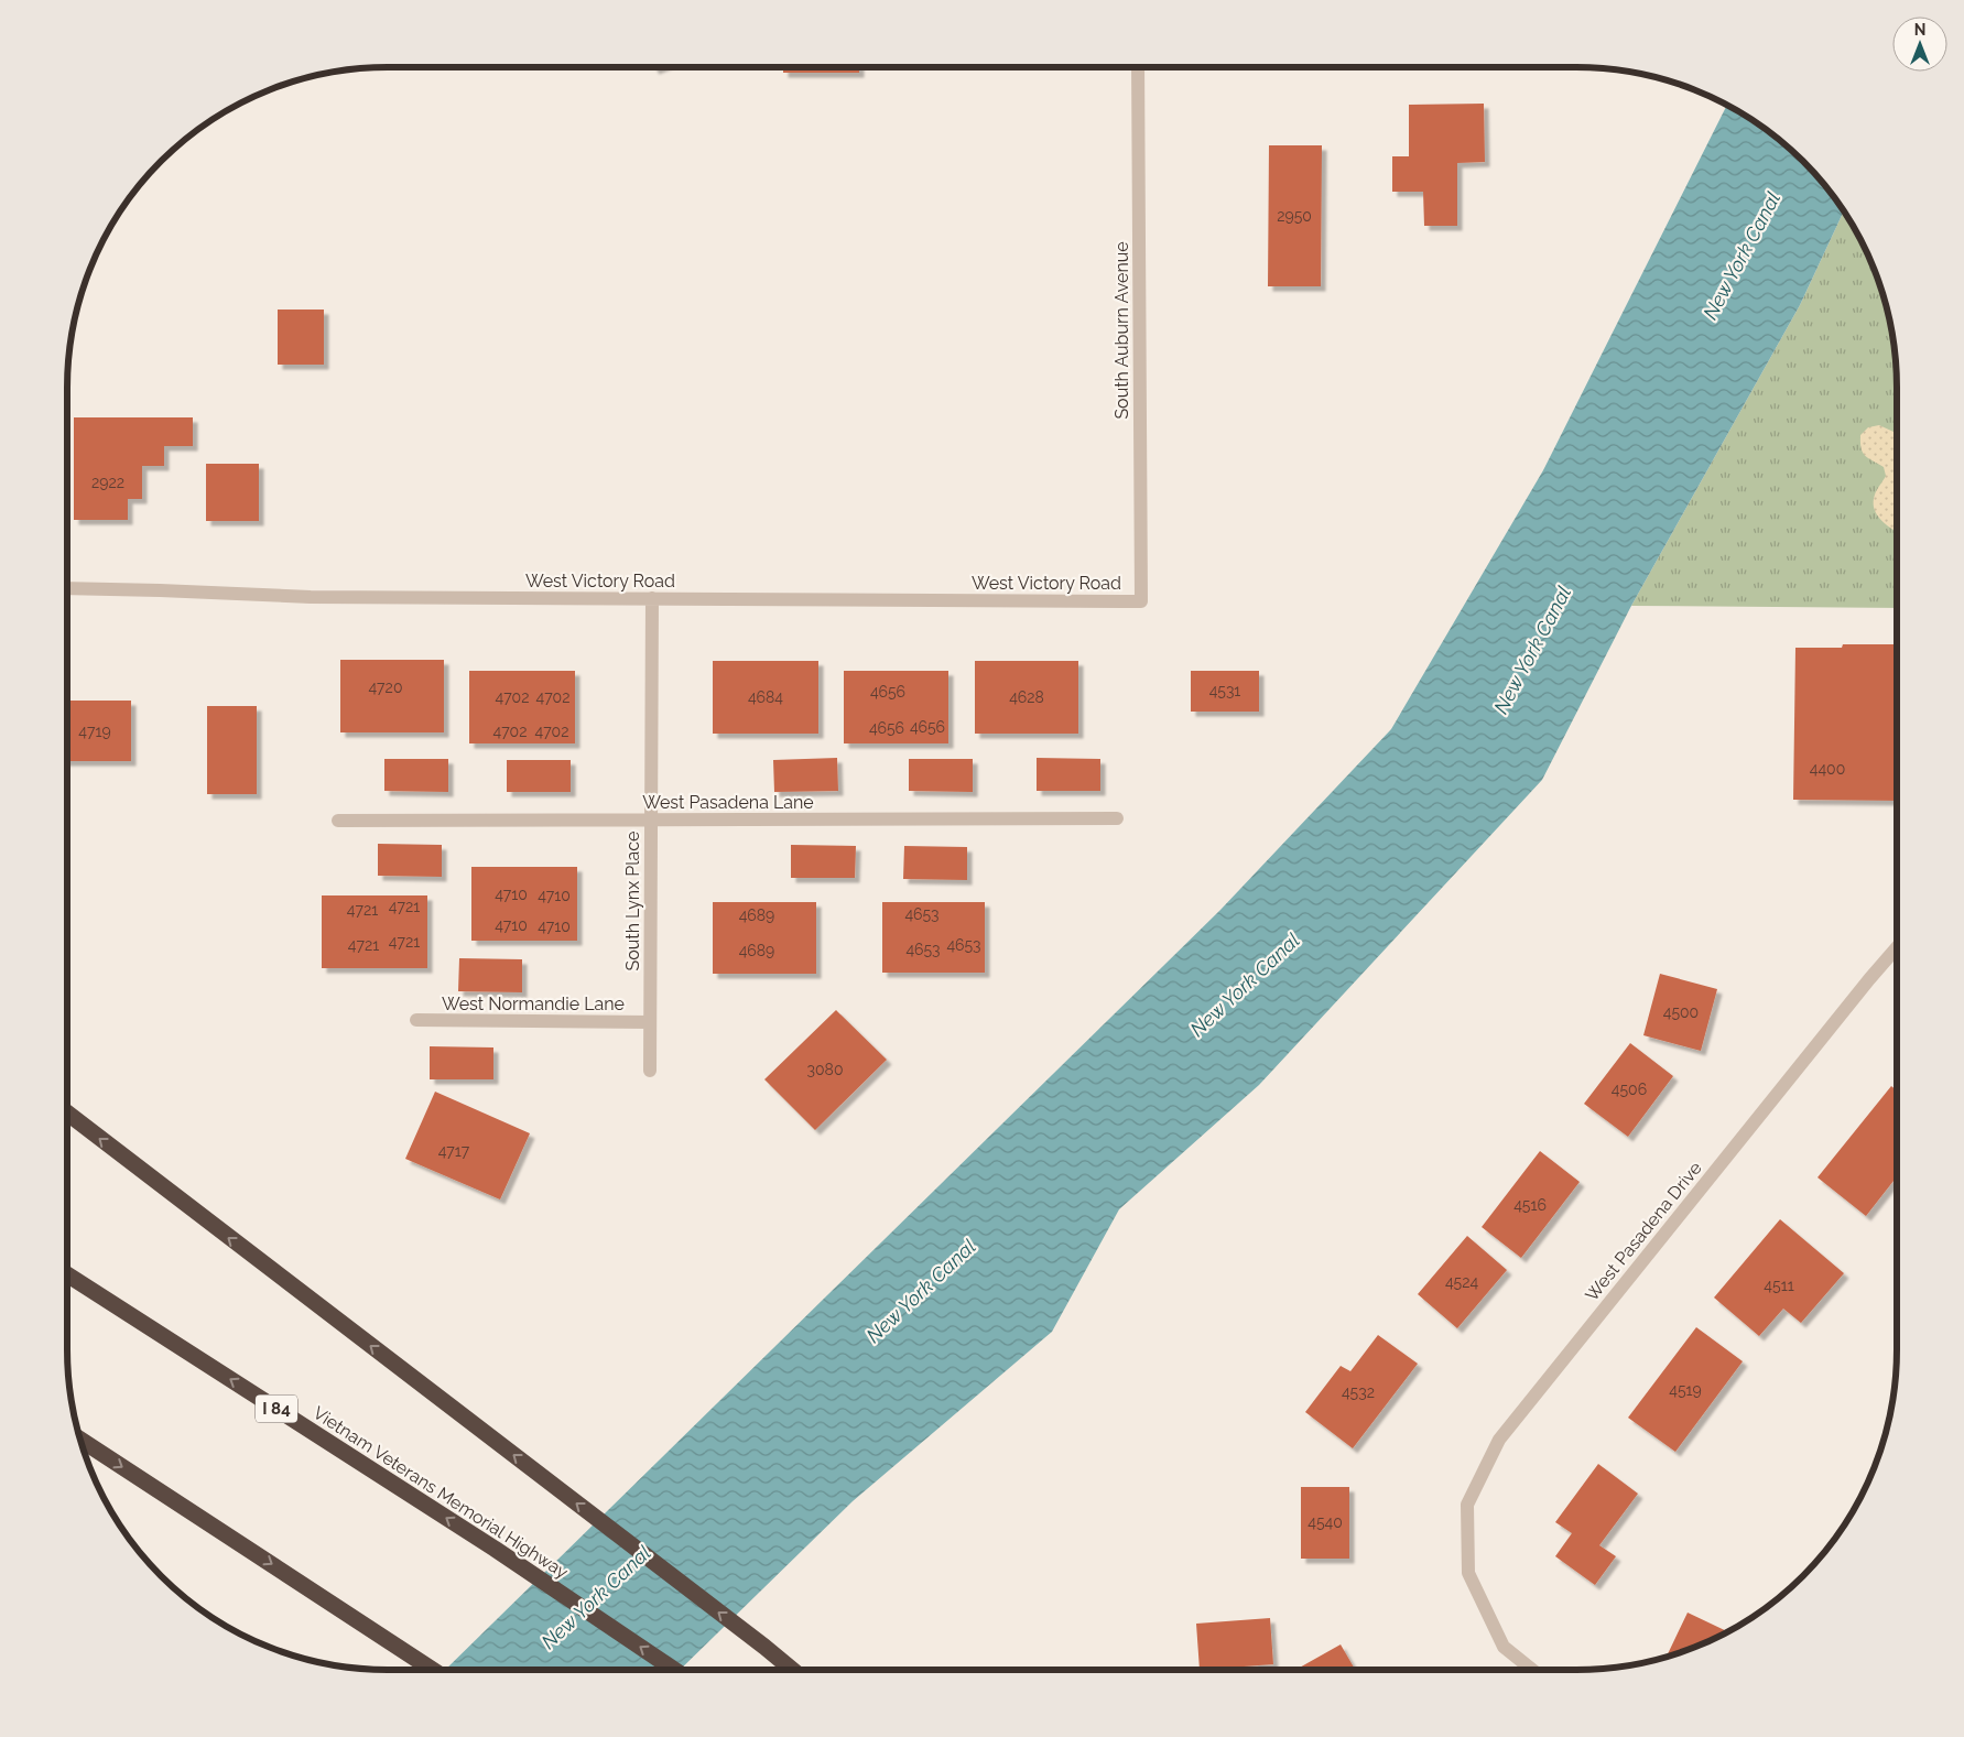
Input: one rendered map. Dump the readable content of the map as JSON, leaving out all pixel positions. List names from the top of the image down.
{
  "streets": {
    "highway": ["I 84", "Vietnam Veterans Memorial Highway"],
    "street": [
      "South Auburn Avenue",
      "West Victory Road",
      "West Pasadena Lane",
      "South Lynx Place",
      "West Normandie Lane",
      "West Pasadena Drive"
    ]
  },
  "crossings": [
    ["South Auburn Avenue", "West Victory Road"],
    ["West Victory Road", "South Lynx Place"],
    ["West Pasadena Lane", "South Lynx Place"],
    ["South Lynx Place", "West Normandie Lane"]
  ],
  "water": ["New York Canal"],
  "house_numbers": [
    "2950",
    "2922",
    "4720",
    "4531",
    "4656",
    "4702",
    "4702",
    "4684",
    "4628",
    "4656",
    "4656",
    "4719",
    "4702",
    "4702",
    "4400",
    "4710",
    "4710",
    "4721",
    "4721",
    "4653",
    "4689",
    "4710",
    "4710",
    "4721",
    "4721",
    "4653",
    "4653",
    "4689",
    "4500",
    "3080",
    "4506",
    "4717",
    "4516",
    "4524",
    "4511",
    "4519",
    "4532",
    "4540"
  ],
  "north": "top"
}
